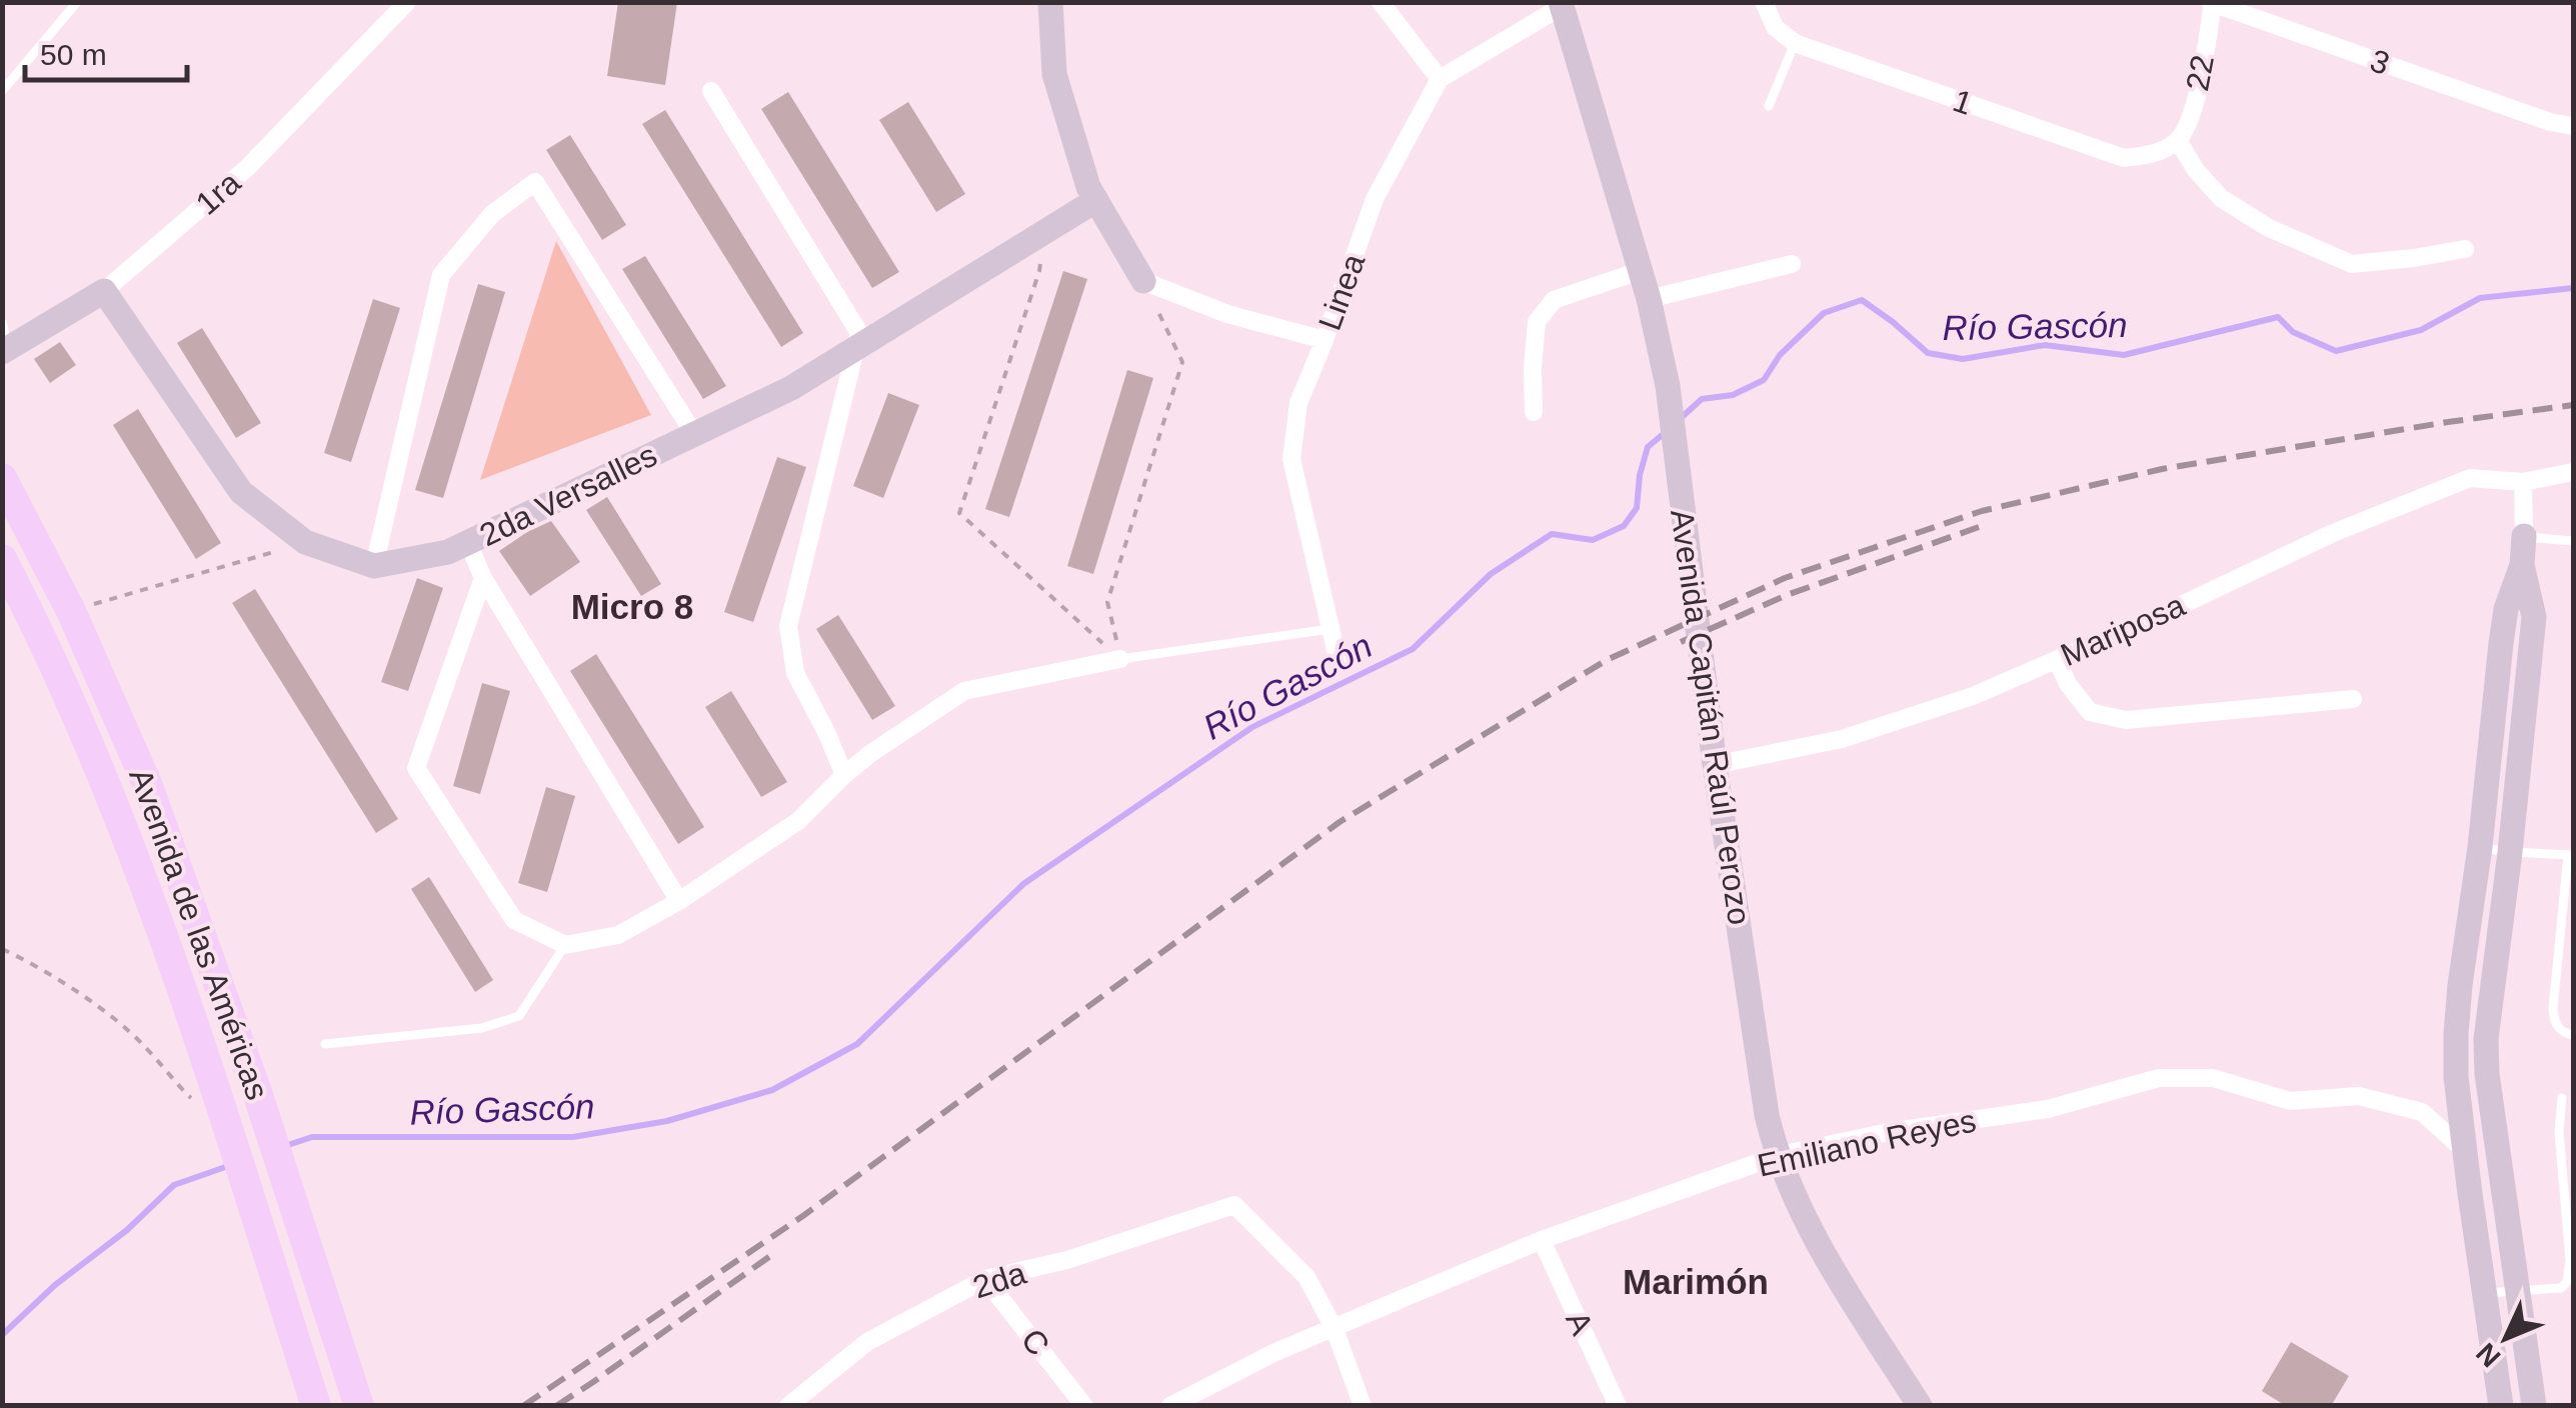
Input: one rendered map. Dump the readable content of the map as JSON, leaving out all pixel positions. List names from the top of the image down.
{
  "streets": {
    "main road": ["Avenida de las Américas"],
    "street": [
      "3",
      "22",
      "1",
      "1ra",
      "Linea",
      "2da Versalles",
      "Mariposa",
      "Avenida Capitán Raúl Perozo",
      "Emiliano Reyes",
      "2da",
      "A",
      "C"
    ]
  },
  "crossings": [
    ["3", "22"],
    ["22", "1"],
    ["1ra", "2da Versalles"],
    ["Mariposa", "Avenida Capitán Raúl Perozo"],
    ["Avenida Capitán Raúl Perozo", "Emiliano Reyes"],
    ["Emiliano Reyes", "2da"],
    ["Emiliano Reyes", "A"],
    ["2da", "C"]
  ],
  "districts": ["Micro 8", "Marimón"],
  "water": ["Río Gascón"],
  "scale_bar": "50 m",
  "north": "bottom left"
}
